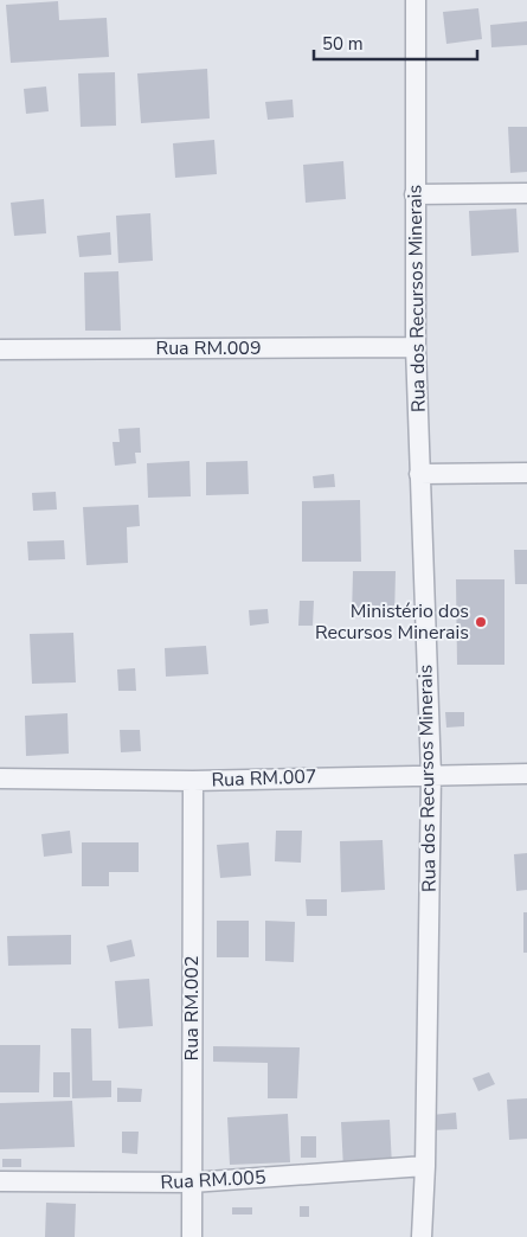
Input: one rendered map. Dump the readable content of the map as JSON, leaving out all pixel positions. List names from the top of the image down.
{
  "streets": {
    "street": [
      "Rua dos Recursos Minerais",
      "Rua RM.009",
      "Rua RM.007",
      "Rua RM.002",
      "Rua RM.005"
    ]
  },
  "crossings": [
    ["Rua dos Recursos Minerais", "Rua RM.009"],
    ["Rua dos Recursos Minerais", "Rua RM.007"],
    ["Rua dos Recursos Minerais", "Rua RM.005"],
    ["Rua RM.007", "Rua RM.002"],
    ["Rua RM.002", "Rua RM.005"]
  ],
  "places": ["Ministério dos Recursos Minerais"],
  "scale_bar": "50 m"
}
